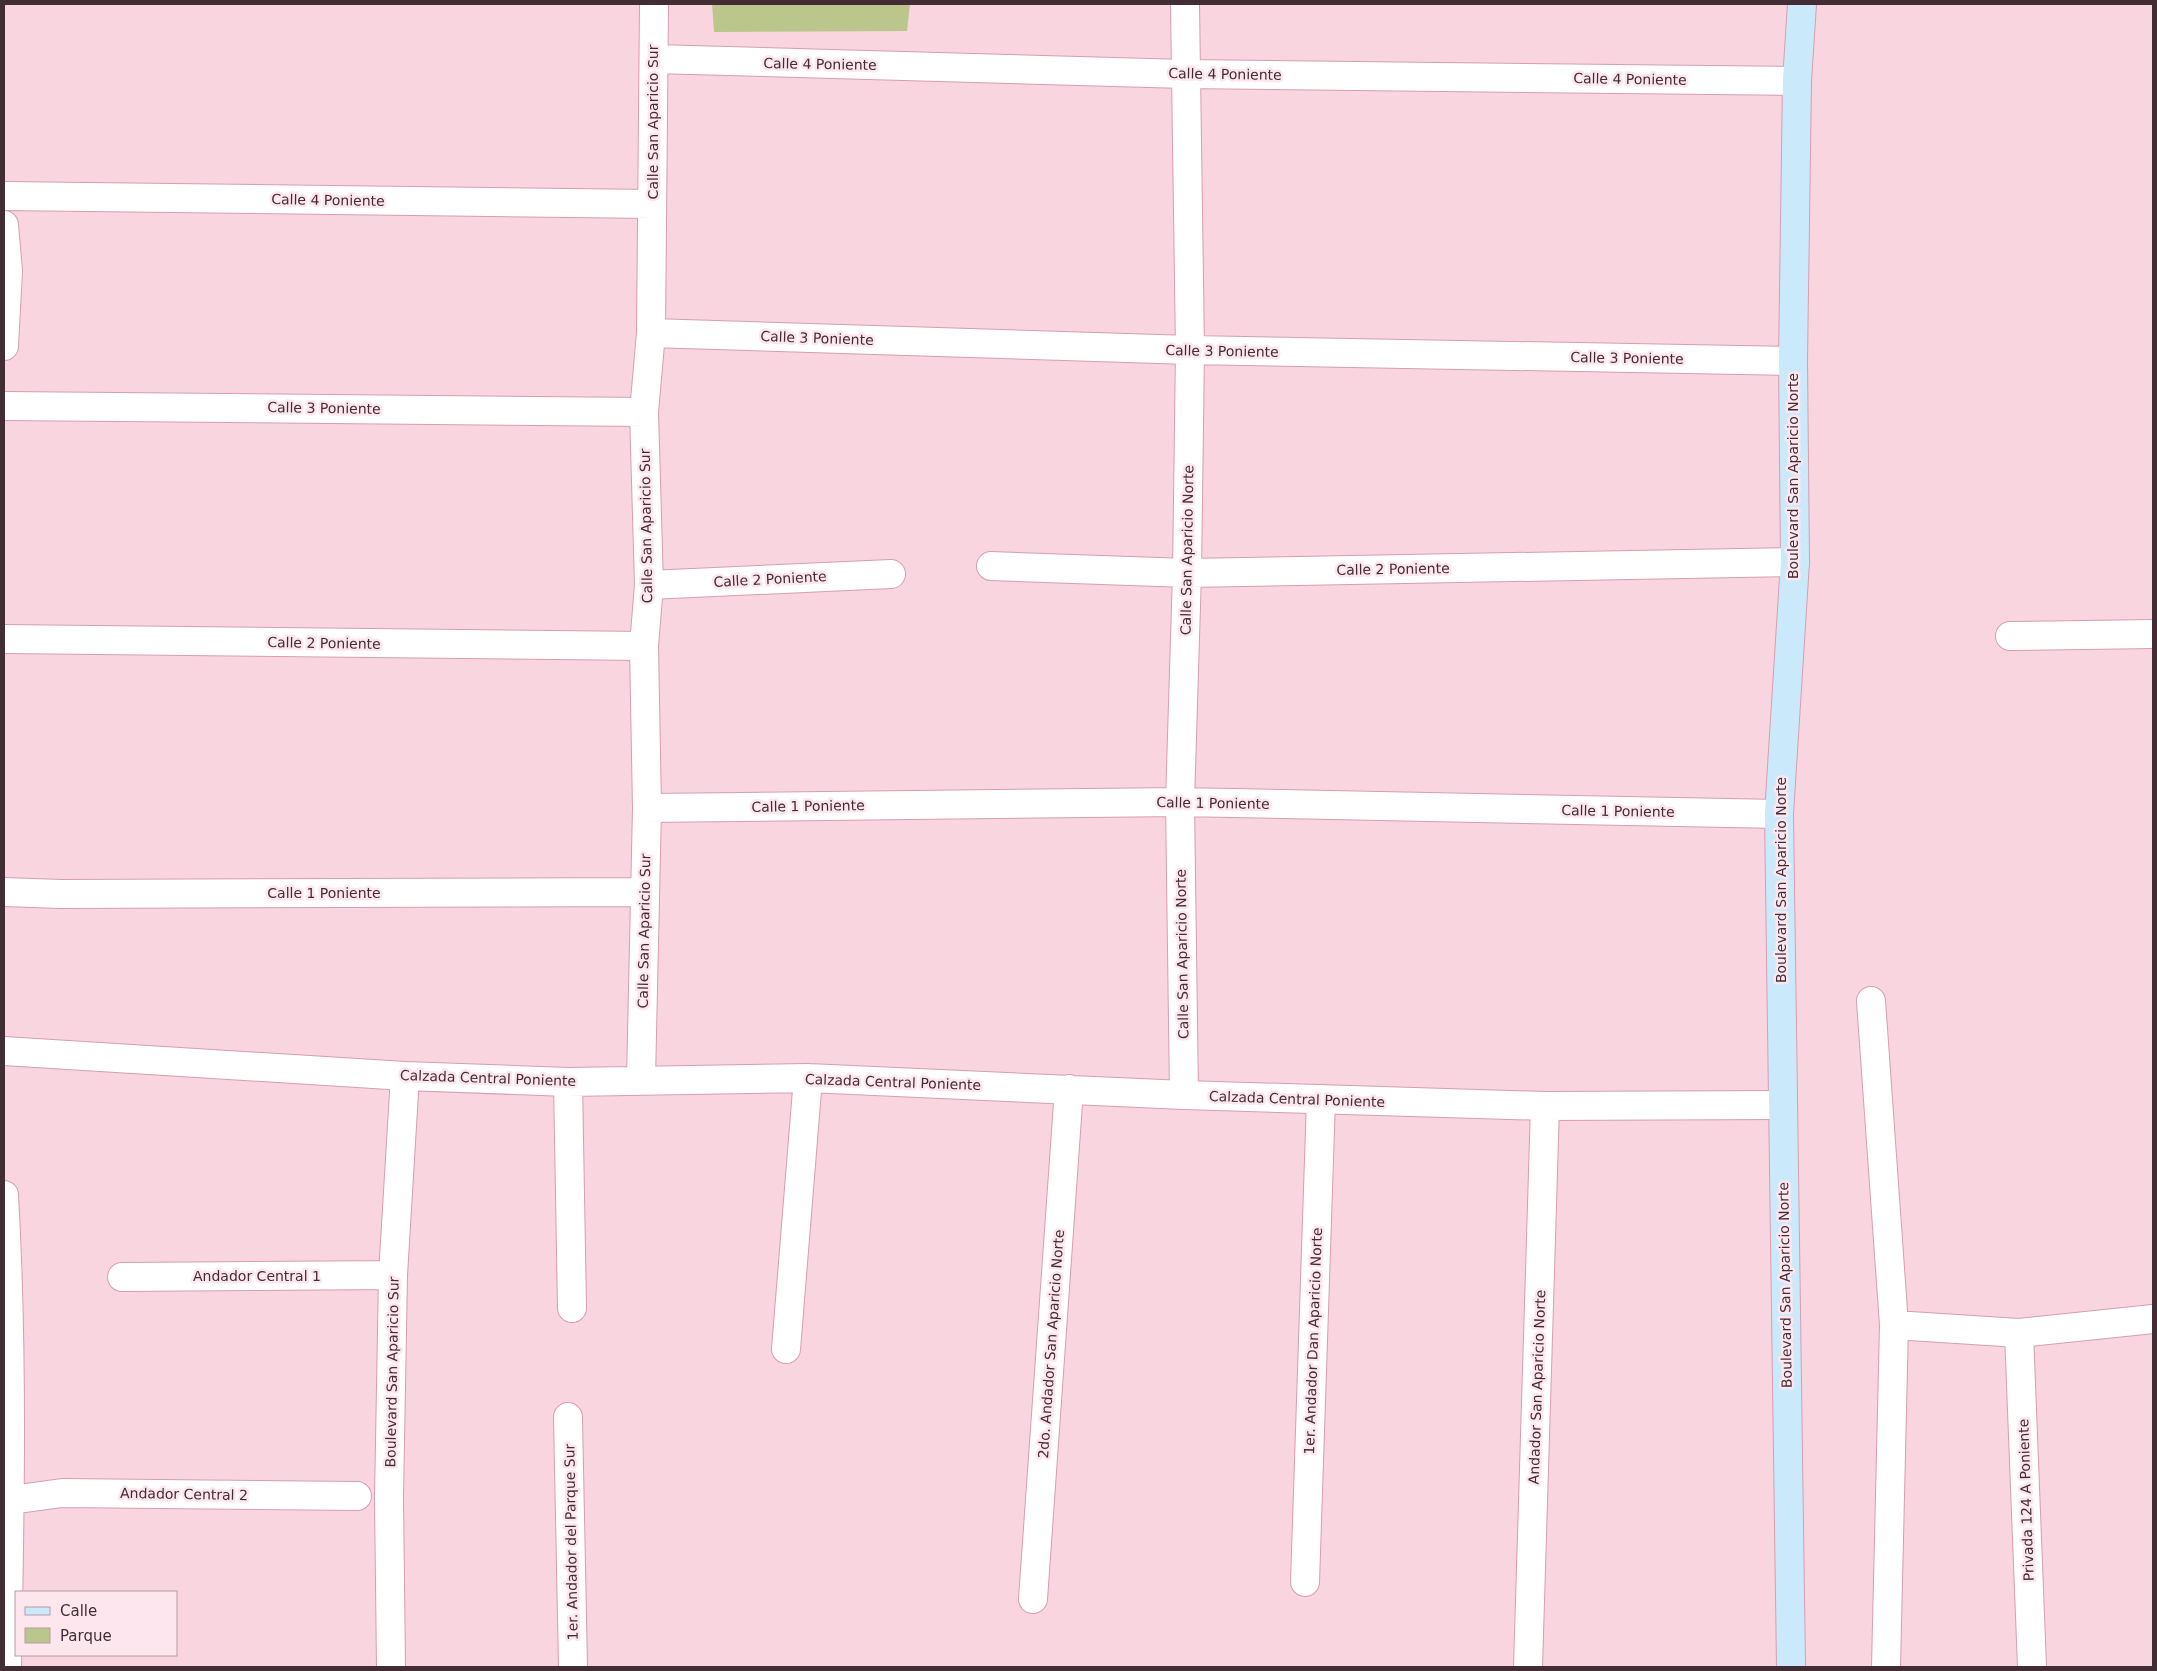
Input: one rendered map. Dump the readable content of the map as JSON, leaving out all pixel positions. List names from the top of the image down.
{
  "streets": {
    "street": [
      "Calle 4 Poniente",
      "Calle San Aparicio Sur",
      "Calle 3 Poniente",
      "Boulevard San Aparicio Norte",
      "Calle San Aparicio Norte",
      "Calle 2 Poniente",
      "Calle 1 Poniente",
      "Calzada Central Poniente",
      "Andador Central 1",
      "1er. Andador Dan Aparicio Norte",
      "2do. Andador San Aparicio Norte",
      "Boulevard San Aparicio Sur",
      "Andador San Aparicio Norte",
      "Andador Central 2",
      "Privada 124 A Poniente",
      "1er. Andador del Parque Sur"
    ]
  },
  "crossings": [
    ["Calle 4 Poniente", "Calle San Aparicio Sur"],
    ["Calle 4 Poniente", "Boulevard San Aparicio Norte"],
    ["Calle 4 Poniente", "Calle San Aparicio Norte"],
    ["Calle San Aparicio Sur", "Calle 3 Poniente"],
    ["Calle San Aparicio Sur", "Calle 2 Poniente"],
    ["Calle San Aparicio Sur", "Calle 1 Poniente"],
    ["Calle San Aparicio Sur", "Calzada Central Poniente"],
    ["Calle 3 Poniente", "Boulevard San Aparicio Norte"],
    ["Calle 3 Poniente", "Calle San Aparicio Norte"],
    ["Boulevard San Aparicio Norte", "Calle 2 Poniente"],
    ["Boulevard San Aparicio Norte", "Calle 1 Poniente"],
    ["Boulevard San Aparicio Norte", "Calzada Central Poniente"],
    ["Calle San Aparicio Norte", "Calle 2 Poniente"],
    ["Calle San Aparicio Norte", "Calle 1 Poniente"],
    ["Calle San Aparicio Norte", "Calzada Central Poniente"],
    ["Calzada Central Poniente", "1er. Andador Dan Aparicio Norte"],
    ["Calzada Central Poniente", "2do. Andador San Aparicio Norte"],
    ["Calzada Central Poniente", "Boulevard San Aparicio Sur"],
    ["Calzada Central Poniente", "Andador San Aparicio Norte"],
    ["Andador Central 1", "Boulevard San Aparicio Sur"]
  ],
  "legend": ["Calle", "Parque"]
}
